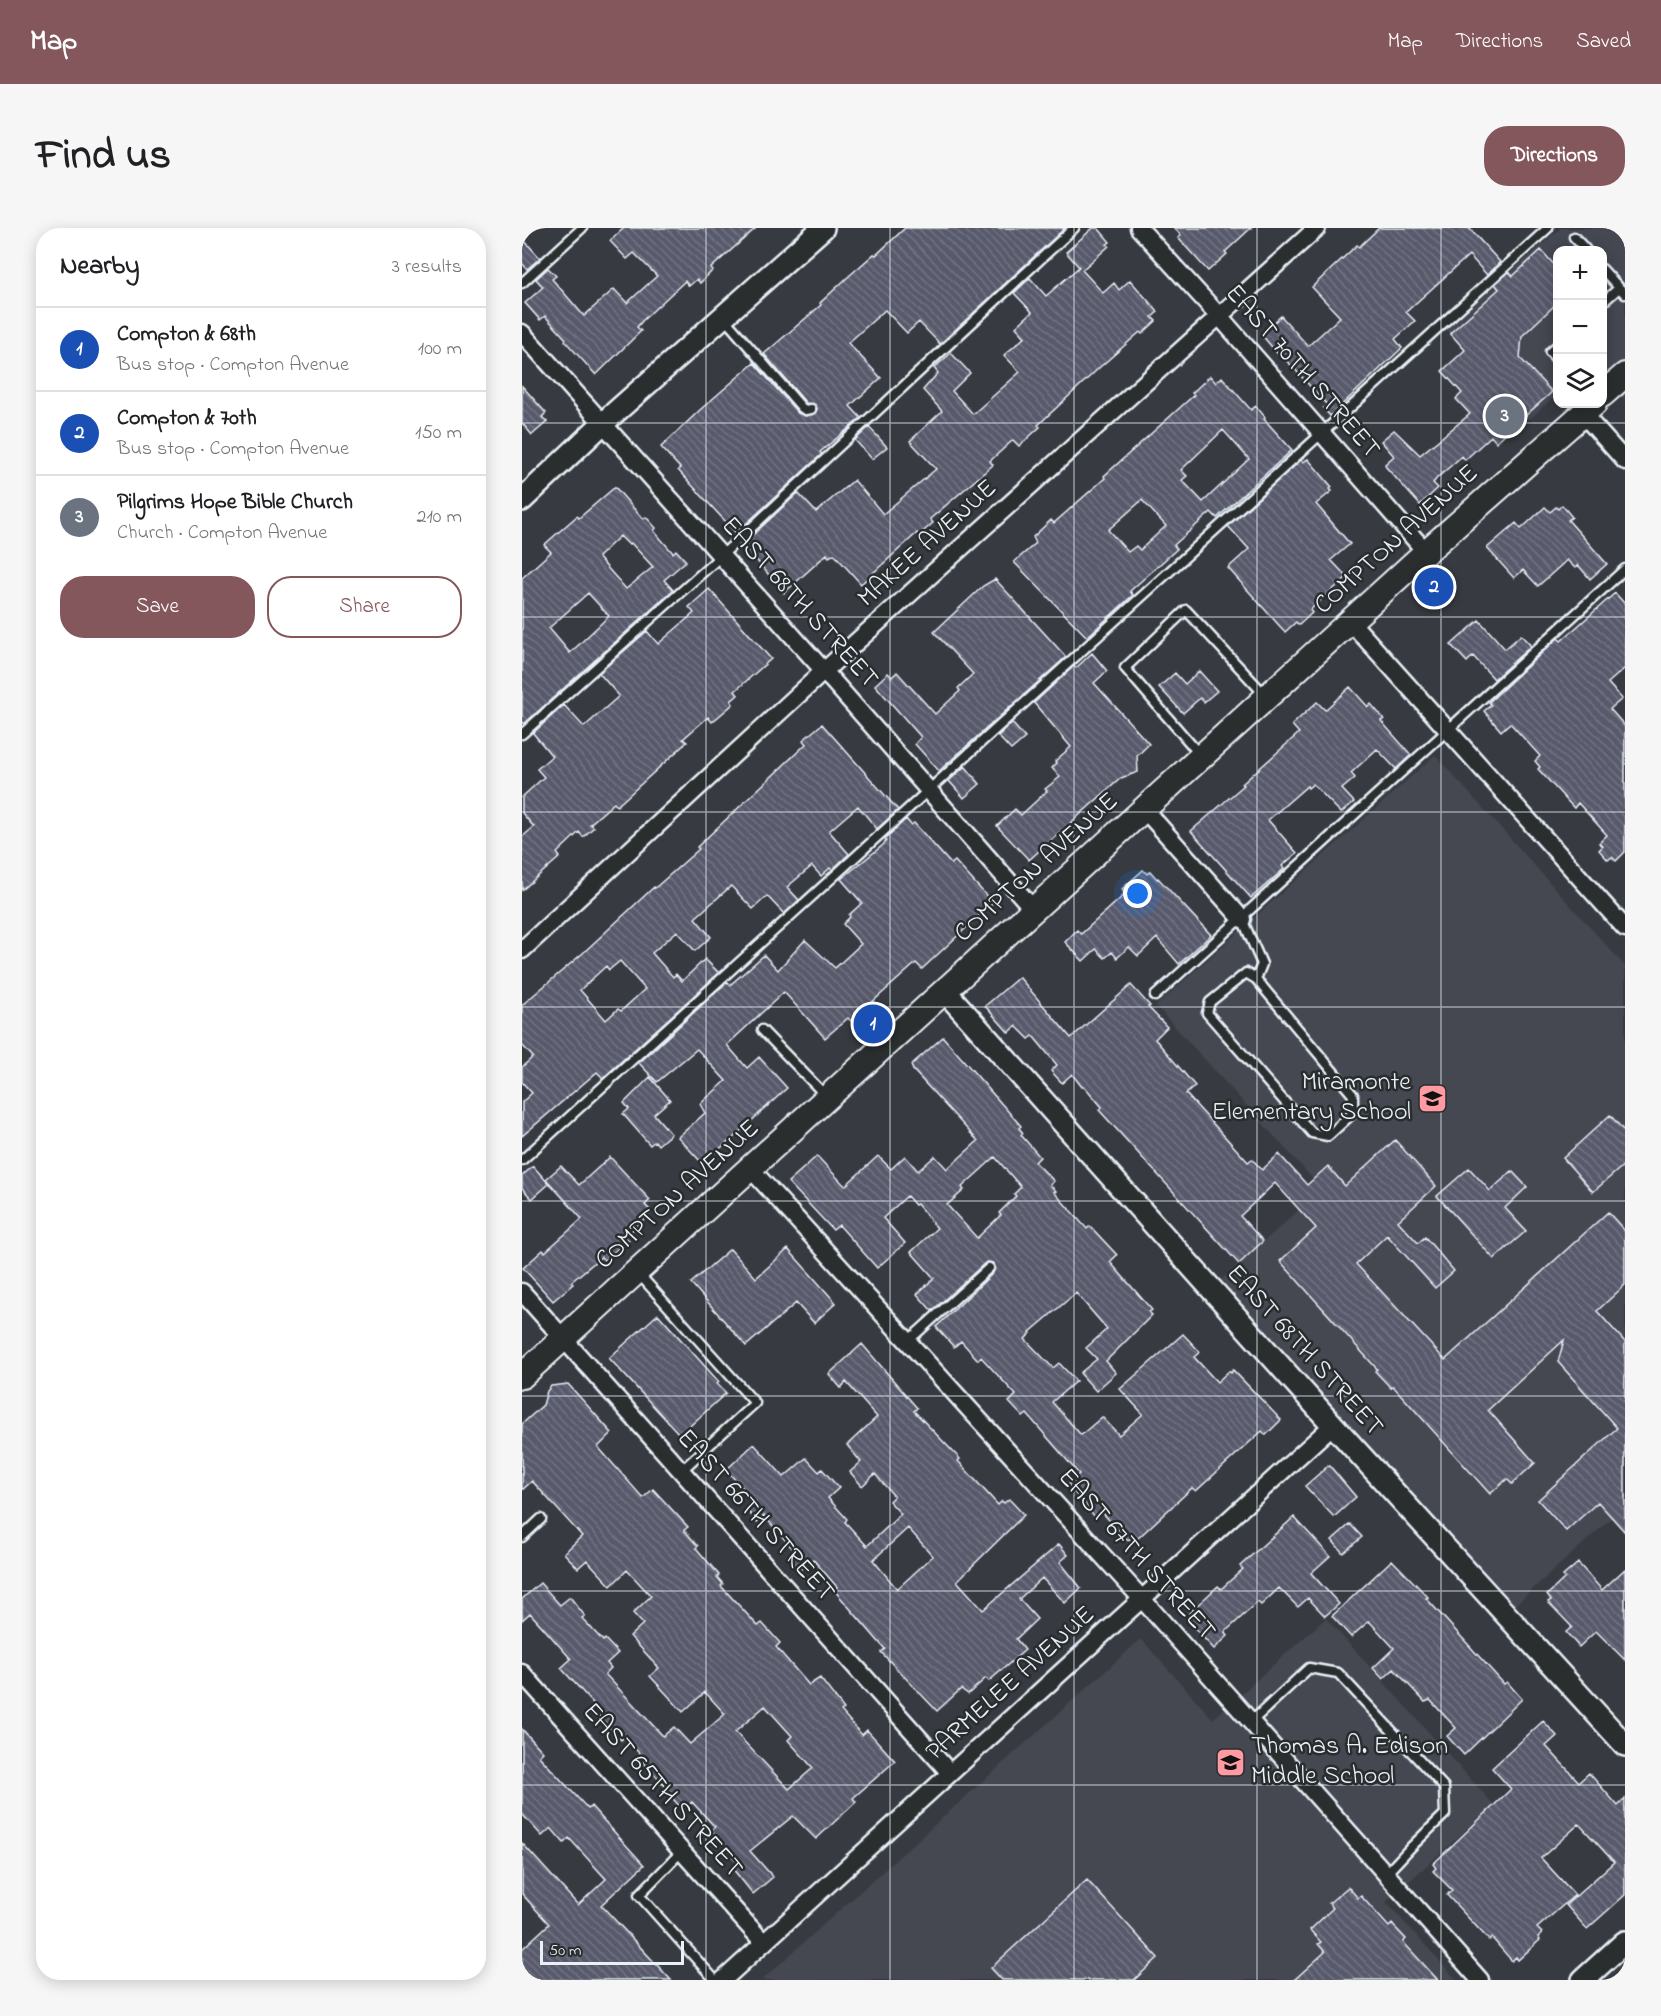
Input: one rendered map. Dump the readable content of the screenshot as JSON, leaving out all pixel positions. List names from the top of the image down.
{
  "streets": {
    "main road": ["COMPTON AVENUE"],
    "street": [
      "EAST 70TH STREET",
      "MAKEE AVENUE",
      "EAST 68TH STREET",
      "EAST 66TH STREET",
      "EAST 67TH STREET",
      "PARMELEE AVENUE",
      "EAST 65TH STREET"
    ]
  },
  "crossings": [
    ["EAST 70TH STREET", "COMPTON AVENUE"],
    ["EAST 70TH STREET", "MAKEE AVENUE"],
    ["COMPTON AVENUE", "EAST 68TH STREET"],
    ["COMPTON AVENUE", "EAST 66TH STREET"],
    ["COMPTON AVENUE", "EAST 67TH STREET"],
    ["MAKEE AVENUE", "EAST 68TH STREET"],
    ["EAST 68TH STREET", "PARMELEE AVENUE"],
    ["EAST 66TH STREET", "PARMELEE AVENUE"],
    ["EAST 67TH STREET", "PARMELEE AVENUE"],
    ["PARMELEE AVENUE", "EAST 65TH STREET"]
  ],
  "places": {
    "school or university": ["Miramonte Elementary School", "Thomas A. Edison Middle School"]
  },
  "scale_bar": "50 m",
  "page": {
    "header": "Map",
    "nav": ["Map", "Directions", "Saved"],
    "title": "Find us",
    "buttons": [
      "Directions",
      ["Save", "Share"]
    ],
    "heading": ["Nearby", "3 results"],
    "map_buttons": ["+", "−"],
    "list": [
      {
        "mark": "1",
        "name": "Compton & 68th",
        "note": "Bus stop · Compton Avenue",
        "value": "100 m"
      },
      {
        "mark": "2",
        "name": "Compton & 70th",
        "note": "Bus stop · Compton Avenue",
        "value": "150 m"
      },
      {
        "mark": "3",
        "name": "Pilgrims Hope Bible Church",
        "note": "Church · Compton Avenue",
        "value": "210 m"
      }
    ],
    "pins": ["3", "2", "1"],
    "scale": "50 m"
  }
}
